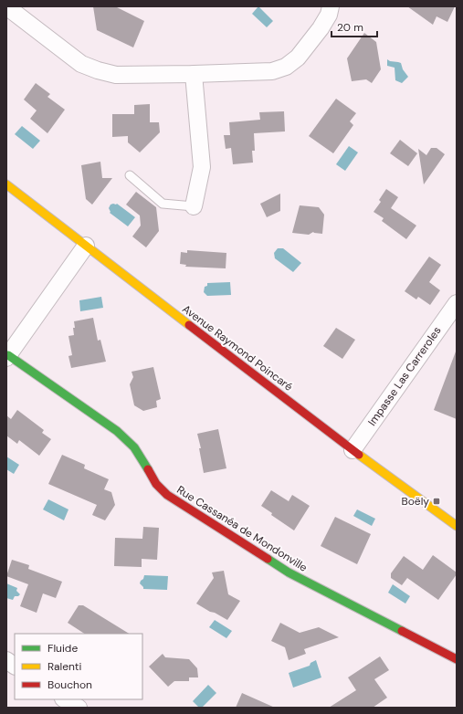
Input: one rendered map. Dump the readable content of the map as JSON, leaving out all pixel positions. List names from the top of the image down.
{
  "streets": {
    "main road": ["Avenue Raymond Poincaré", "Rue Cassanéa de Mondonville"],
    "street": ["Impasse Las Carreroles"]
  },
  "crossings": [
    ["Avenue Raymond Poincaré", "Impasse Las Carreroles"]
  ],
  "places": {
    "transit": ["Boëly"]
  },
  "legend": ["Fluide", "Ralenti", "Bouchon"],
  "scale_bar": "20 m"
}
